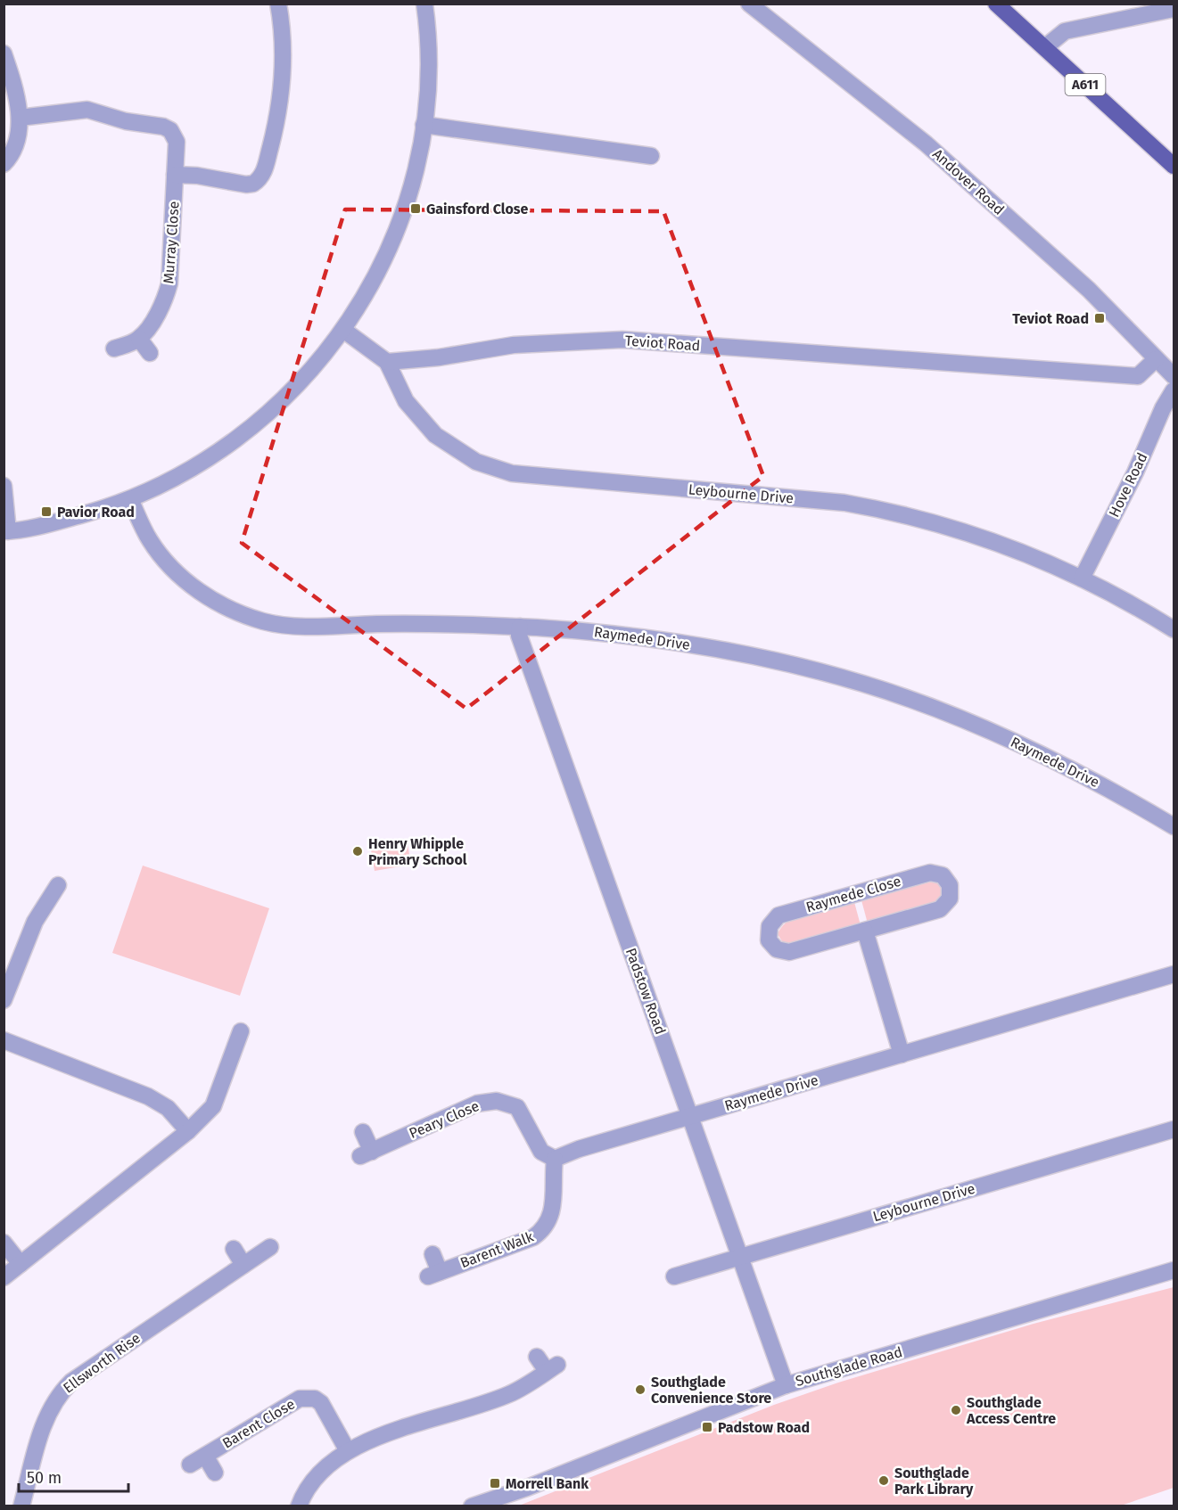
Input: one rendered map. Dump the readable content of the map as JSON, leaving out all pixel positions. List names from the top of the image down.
{
  "streets": {
    "main road": ["A611"],
    "street": [
      "Andover Road",
      "Murray Close",
      "Teviot Road",
      "Hove Road",
      "Leybourne Drive",
      "Raymede Drive",
      "Raymede Close",
      "Padstow Road",
      "Peary Close",
      "Barent Walk",
      "Ellsworth Rise",
      "Southglade Road",
      "Barent Close"
    ]
  },
  "crossings": [
    ["Andover Road", "Teviot Road"],
    ["Teviot Road", "Leybourne Drive"],
    ["Hove Road", "Leybourne Drive"],
    ["Leybourne Drive", "Padstow Road"],
    ["Raymede Drive", "Padstow Road"],
    ["Raymede Drive", "Peary Close"],
    ["Raymede Drive", "Barent Walk"],
    ["Padstow Road", "Southglade Road"],
    ["Peary Close", "Barent Walk"]
  ],
  "places": {
    "transit": [
      "Gainsford Close",
      "Teviot Road",
      "Pavior Road",
      "Padstow Road",
      "Morrell Bank"
    ],
    "other": [
      "Henry Whipple Primary School",
      "Southglade Convenience Store",
      "Southglade Access Centre",
      "Southglade Park Library"
    ]
  },
  "scale_bar": "50 m"
}
